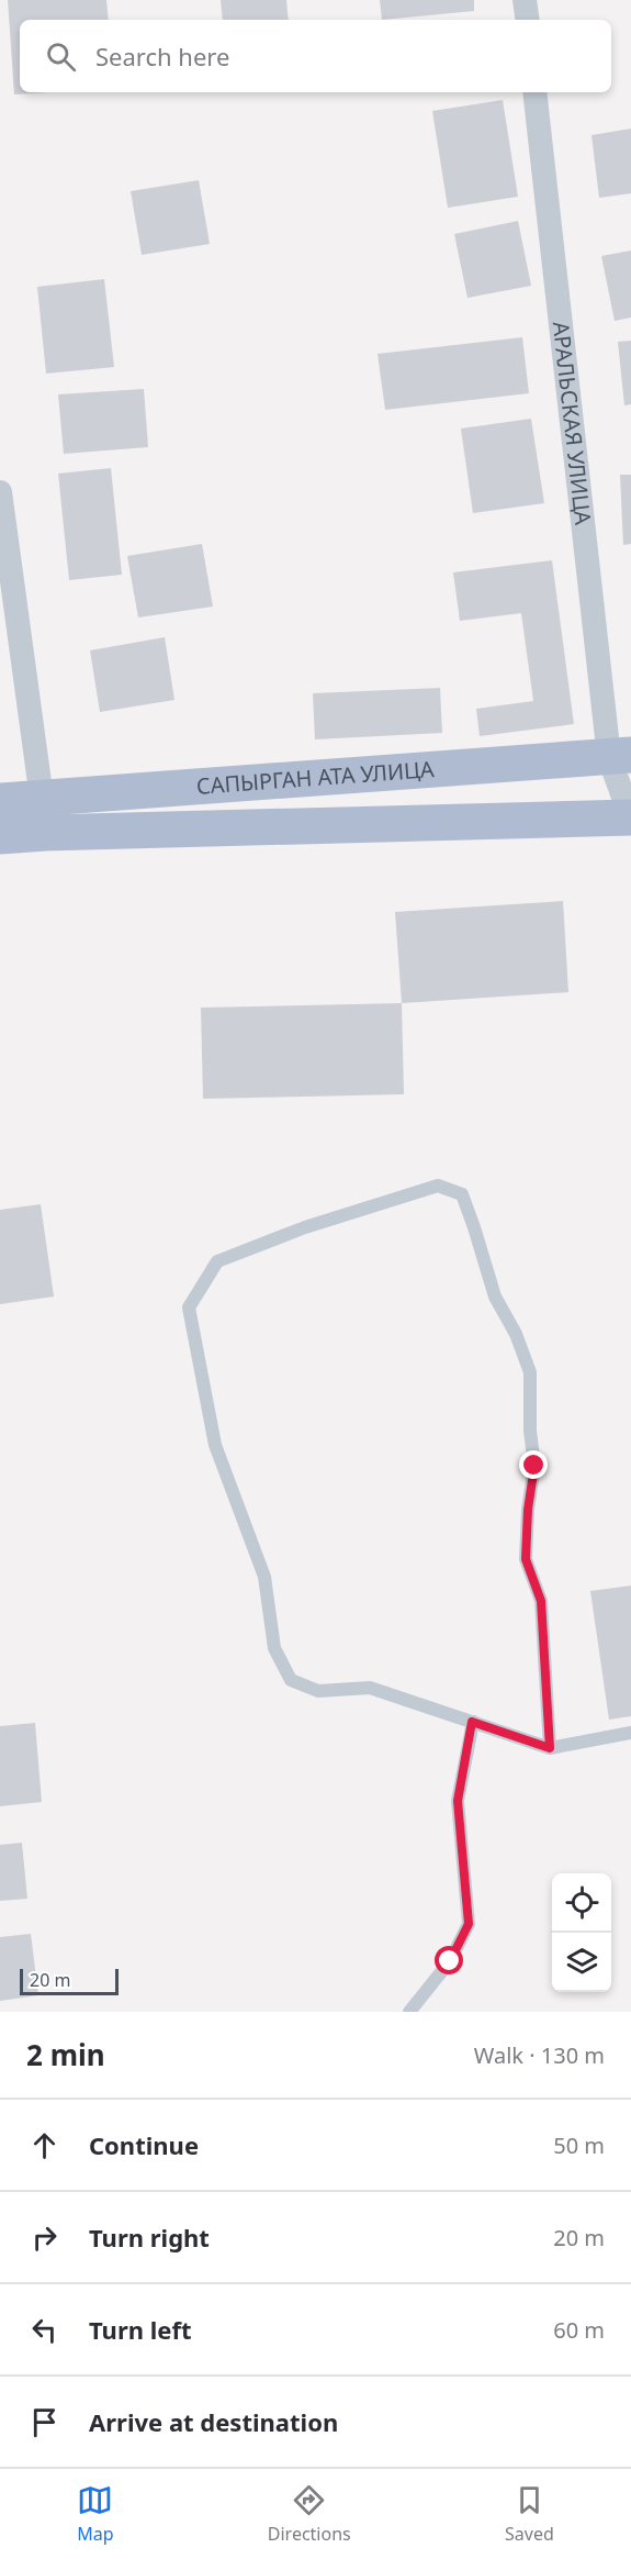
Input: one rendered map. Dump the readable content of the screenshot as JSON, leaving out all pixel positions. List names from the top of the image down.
{
  "streets": {
    "main road": ["САПЫРГАН АТА УЛИЦА"],
    "street": ["АРАЛЬСКАЯ УЛИЦА"]
  },
  "crossings": [
    ["АРАЛЬСКАЯ УЛИЦА", "САПЫРГАН АТА УЛИЦА"]
  ],
  "scale_bar": "20 m",
  "page": {
    "search": "Search here",
    "scale": "20 m",
    "heading": ["2 min", "Walk · 130 m"],
    "list": [
      ["Continue", "50 m"],
      ["Turn right", "20 m"],
      ["Turn left", "60 m"],
      "Arrive at destination"
    ],
    "nav": ["Map", "Directions", "Saved"]
  }
}
